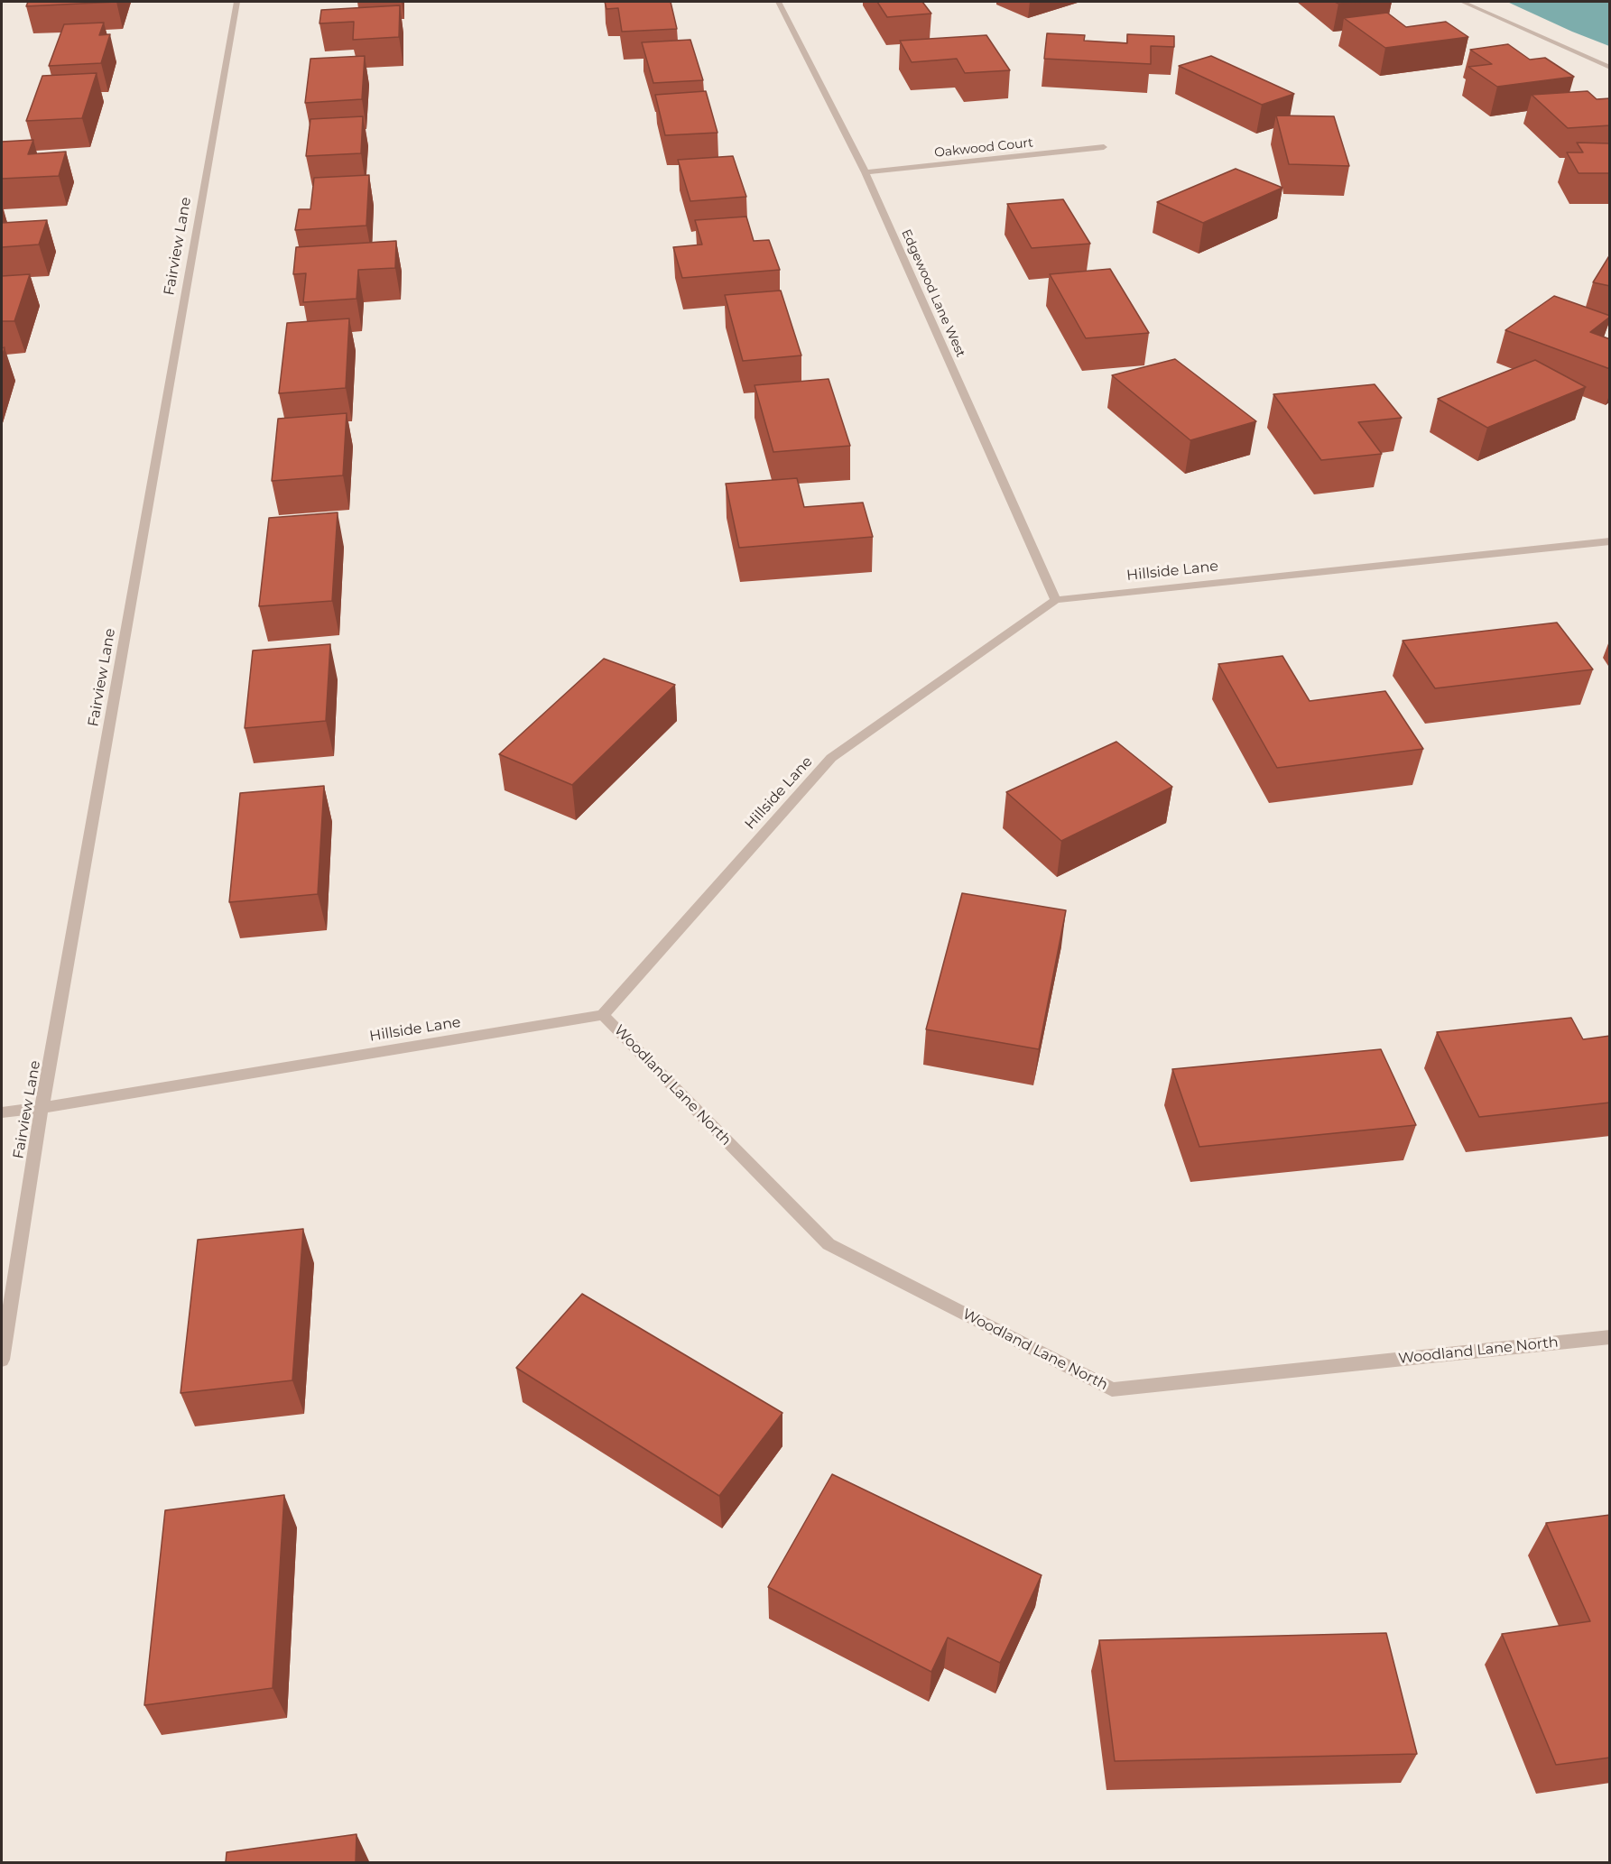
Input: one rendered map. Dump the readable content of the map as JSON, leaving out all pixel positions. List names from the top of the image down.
{
  "streets": {
    "street": [
      "Oakwood Court",
      "Fairview Lane",
      "Edgewood Lane West",
      "Hillside Lane",
      "Woodland Lane North"
    ]
  },
  "crossings": [
    ["Oakwood Court", "Edgewood Lane West"],
    ["Fairview Lane", "Hillside Lane"],
    ["Edgewood Lane West", "Hillside Lane"],
    ["Hillside Lane", "Woodland Lane North"]
  ]
}
